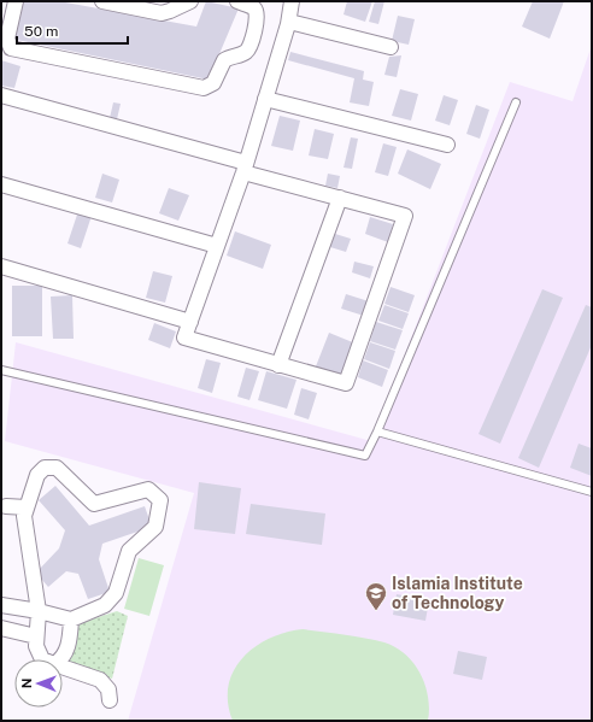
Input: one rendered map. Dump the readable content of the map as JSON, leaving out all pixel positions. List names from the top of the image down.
{
  "places": {
    "school or university": ["Islamia Institute of Technology"]
  },
  "scale_bar": "50 m",
  "north": "left"
}
